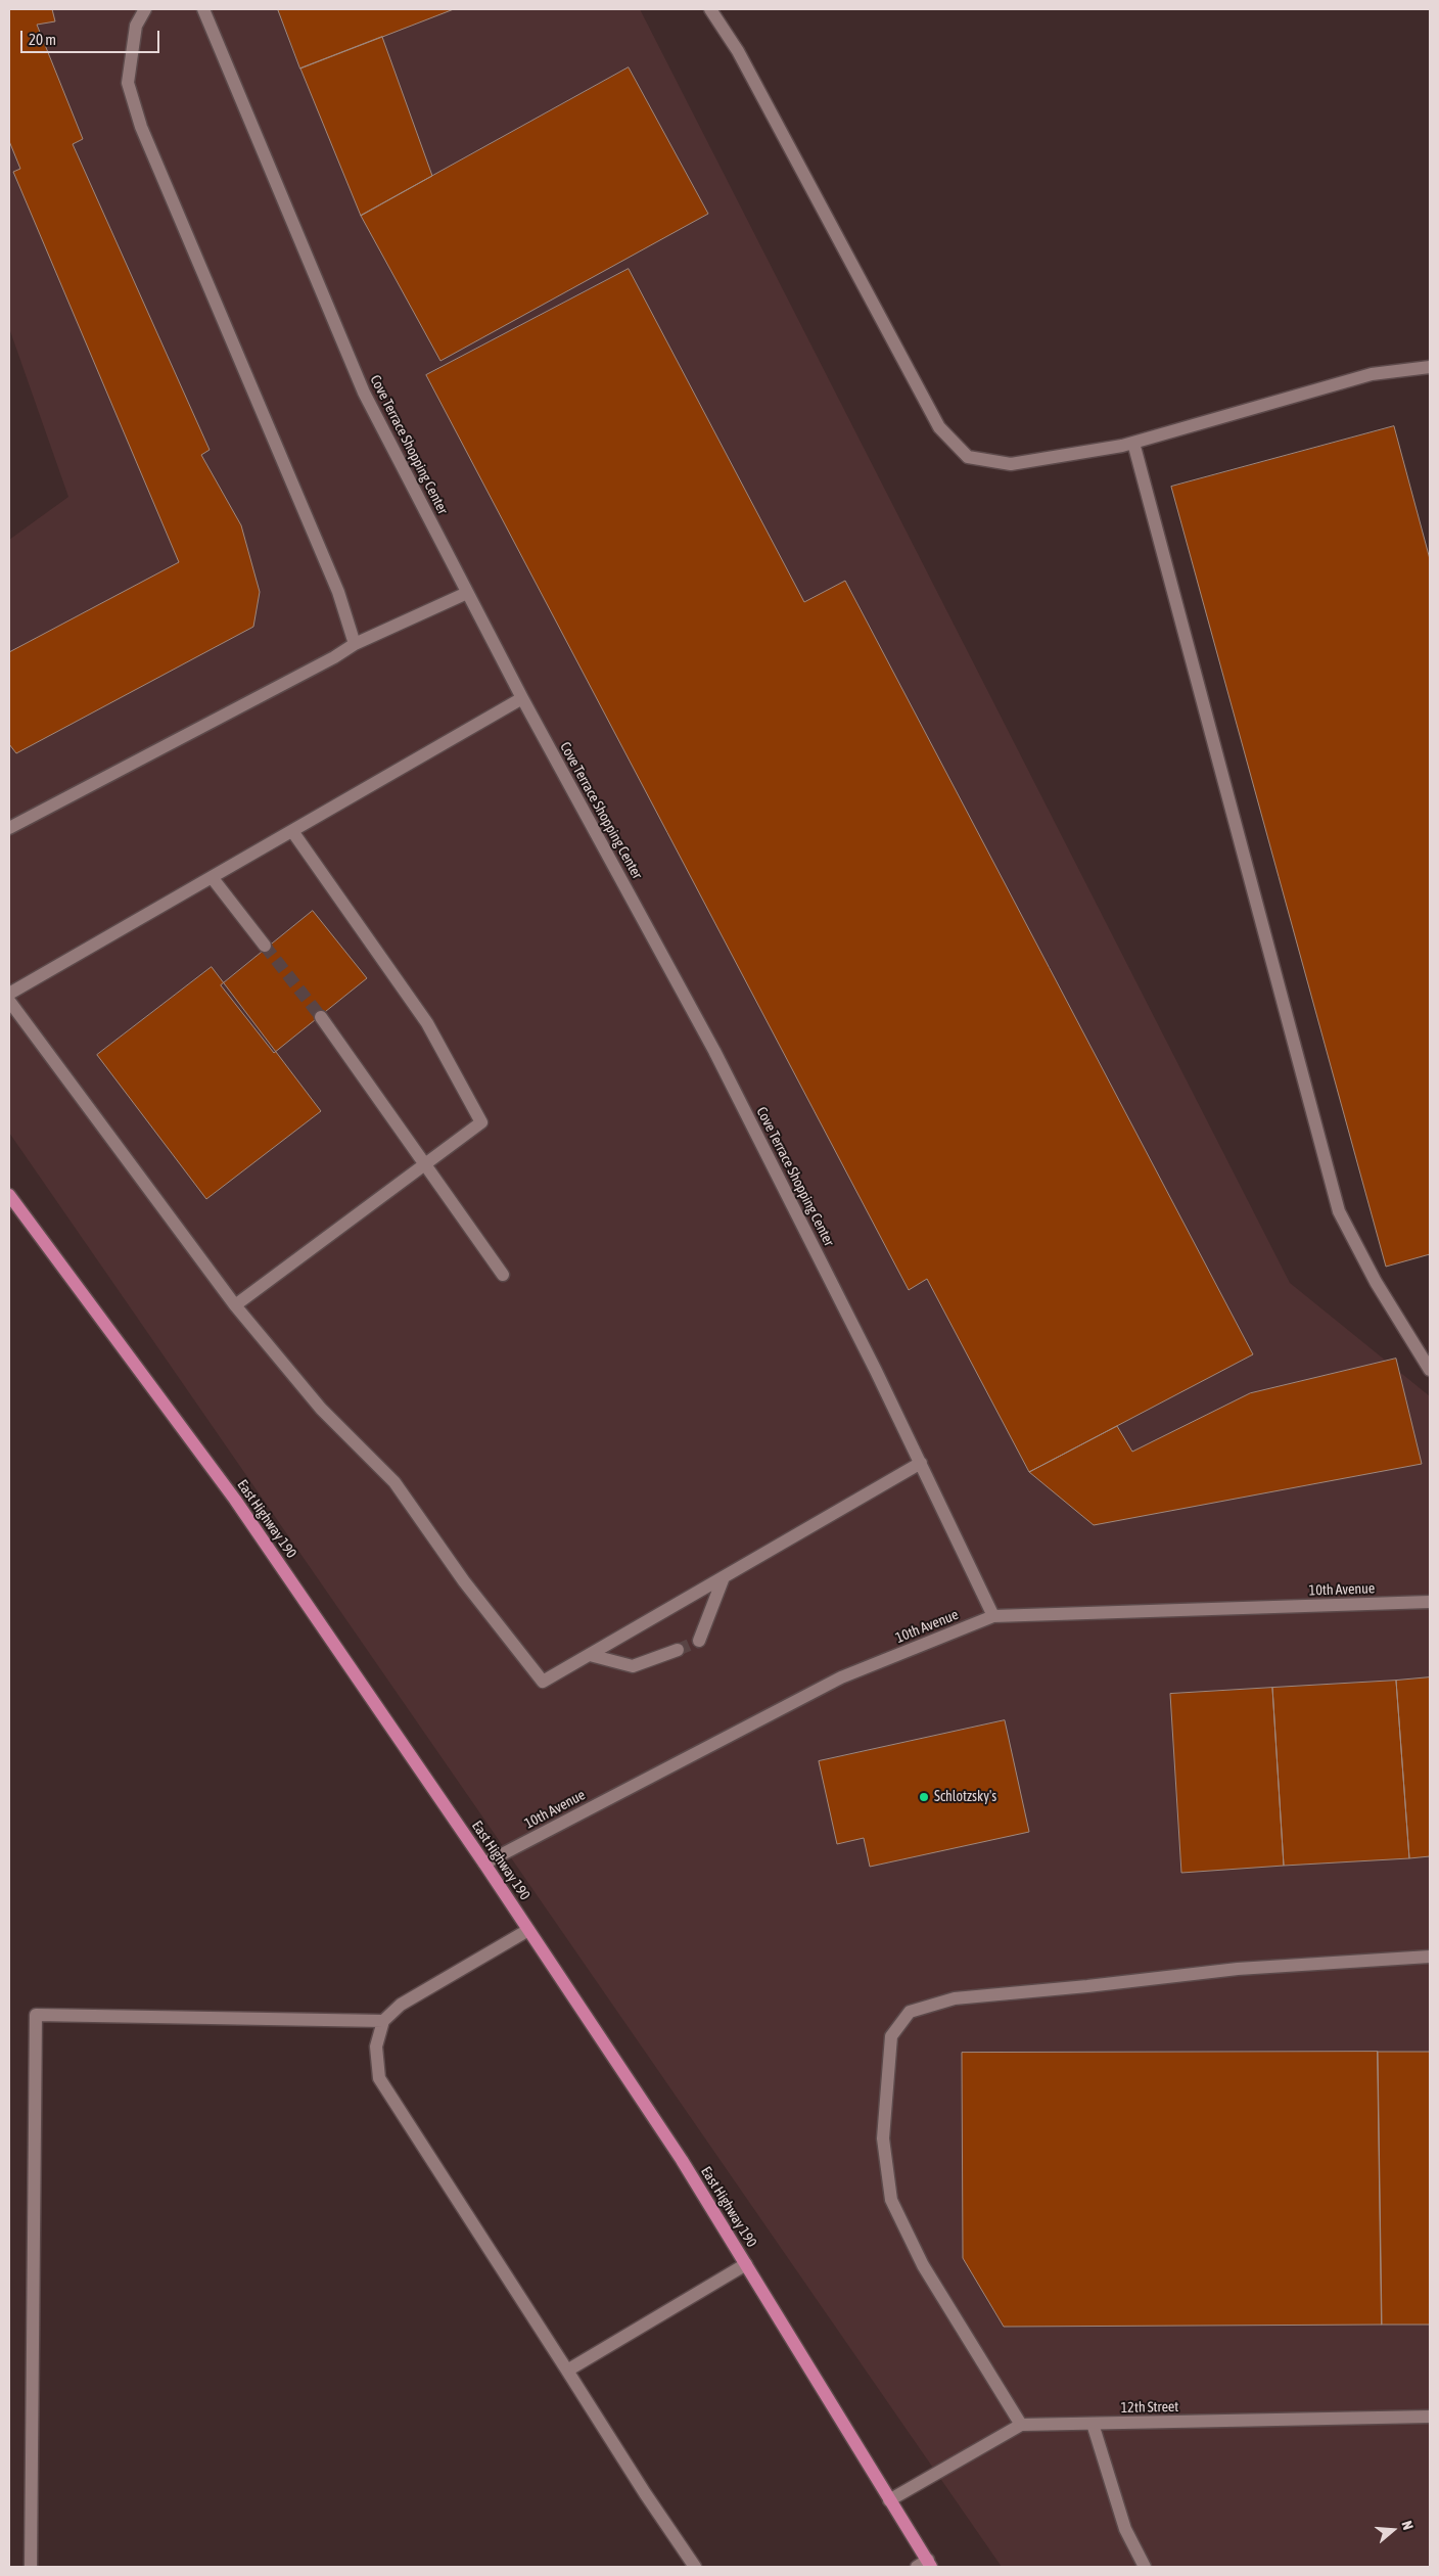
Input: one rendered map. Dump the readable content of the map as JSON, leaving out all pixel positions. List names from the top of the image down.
{
  "streets": {
    "main road": ["East Highway 190"],
    "lane": ["Cove Terrace Shopping Center", "10th Avenue", "12th Street"]
  },
  "crossings": [
    ["Cove Terrace Shopping Center", "10th Avenue"],
    ["East Highway 190", "10th Avenue"],
    ["East Highway 190", "12th Street"]
  ],
  "places": ["Schlotzsky's"],
  "scale_bar": "20 m",
  "north": "right"
}
